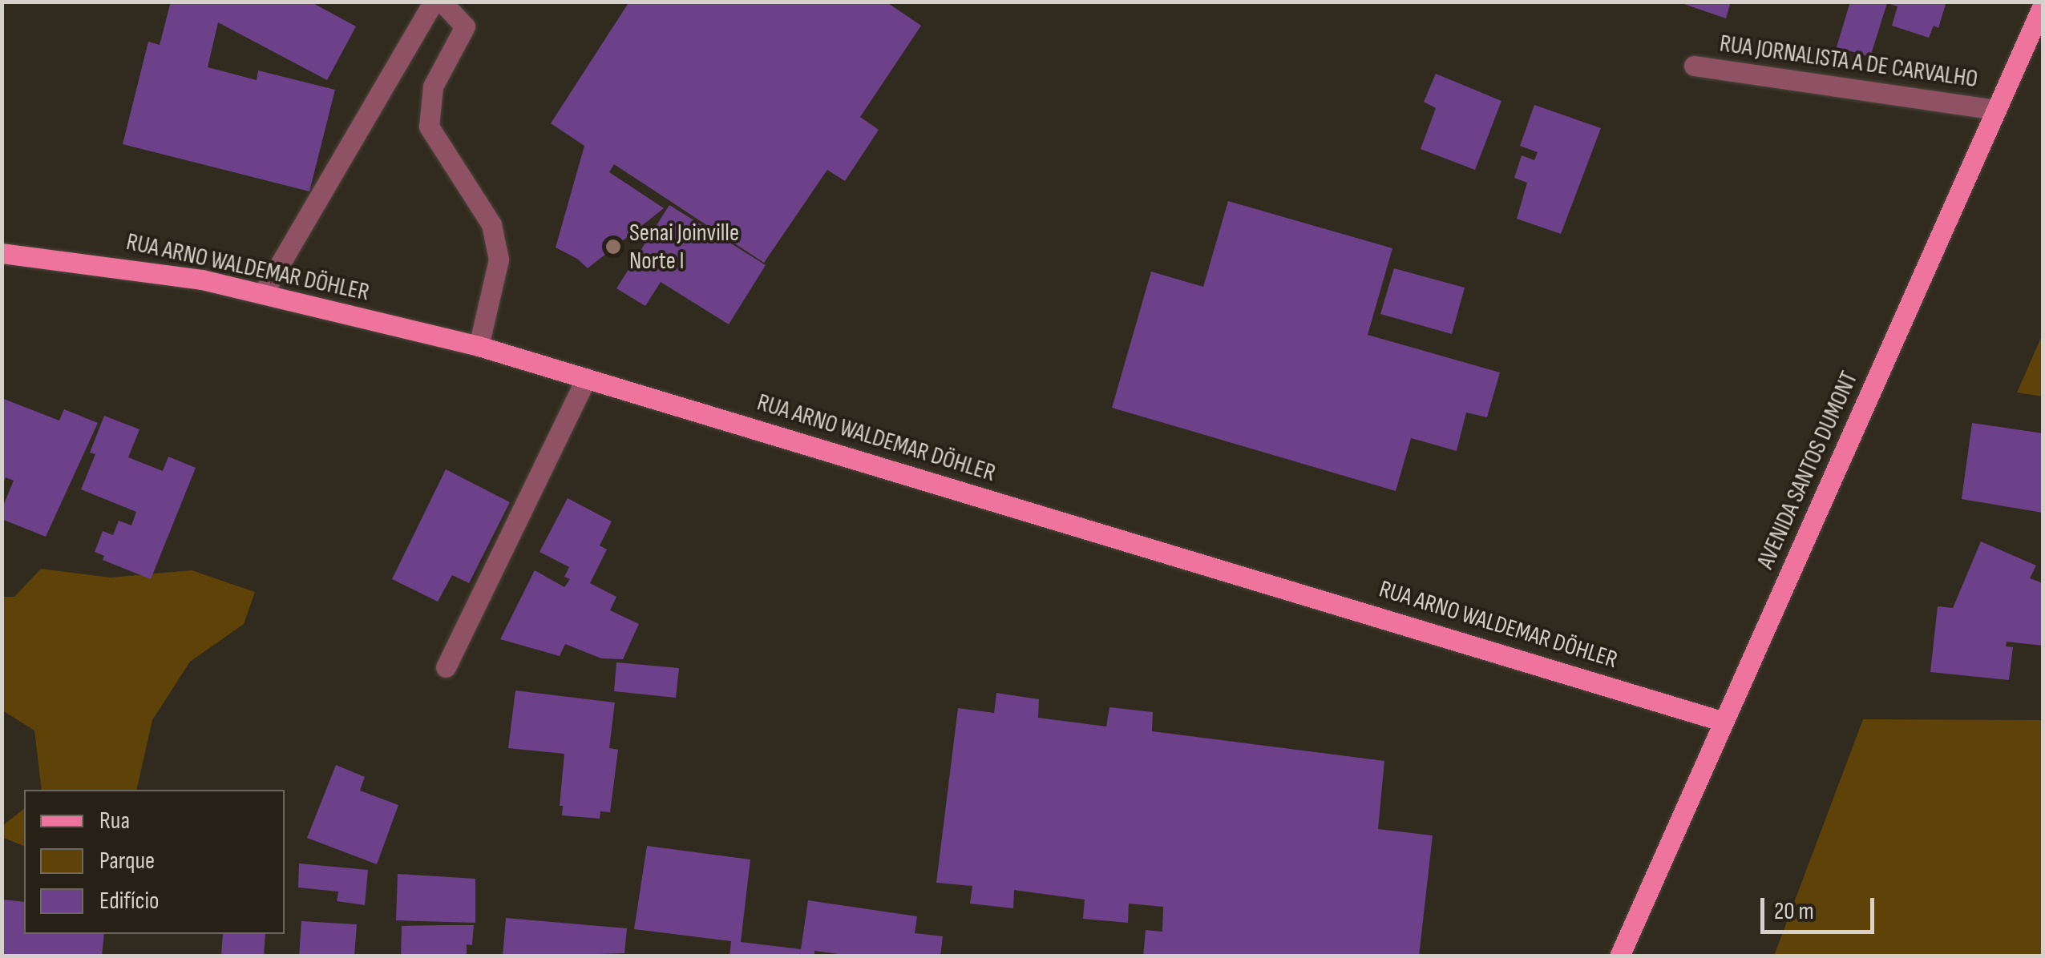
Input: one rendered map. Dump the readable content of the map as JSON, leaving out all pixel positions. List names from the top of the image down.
{
  "streets": {
    "main road": ["RUA ARNO WALDEMAR DÖHLER", "AVENIDA SANTOS DUMONT"],
    "street": ["RUA JORNALISTA A DE CARVALHO"]
  },
  "crossings": [
    ["RUA JORNALISTA A DE CARVALHO", "AVENIDA SANTOS DUMONT"],
    ["RUA ARNO WALDEMAR DÖHLER", "AVENIDA SANTOS DUMONT"]
  ],
  "places": ["Senai Joinville Norte I"],
  "legend": ["Rua", "Parque", "Edifício"],
  "scale_bar": "20 m"
}
